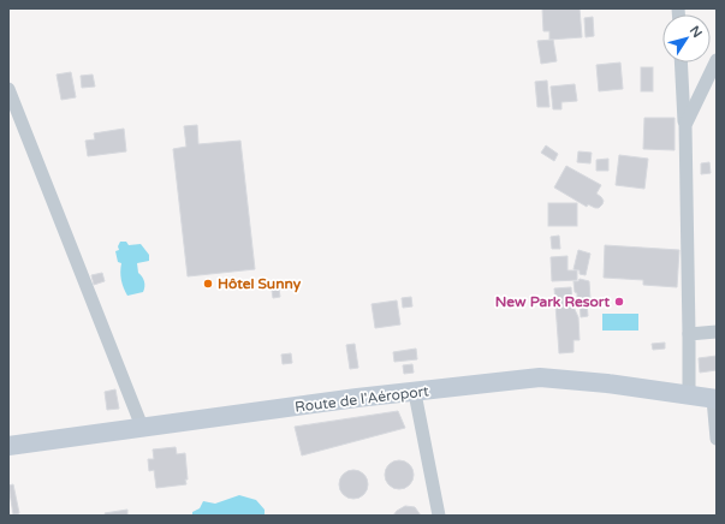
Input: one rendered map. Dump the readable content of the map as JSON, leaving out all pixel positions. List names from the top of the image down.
{
  "streets": {
    "main road": ["Route de l'Aéroport"]
  },
  "places": ["Hôtel Sunny", "New Park Resort"],
  "north": "top right"
}
